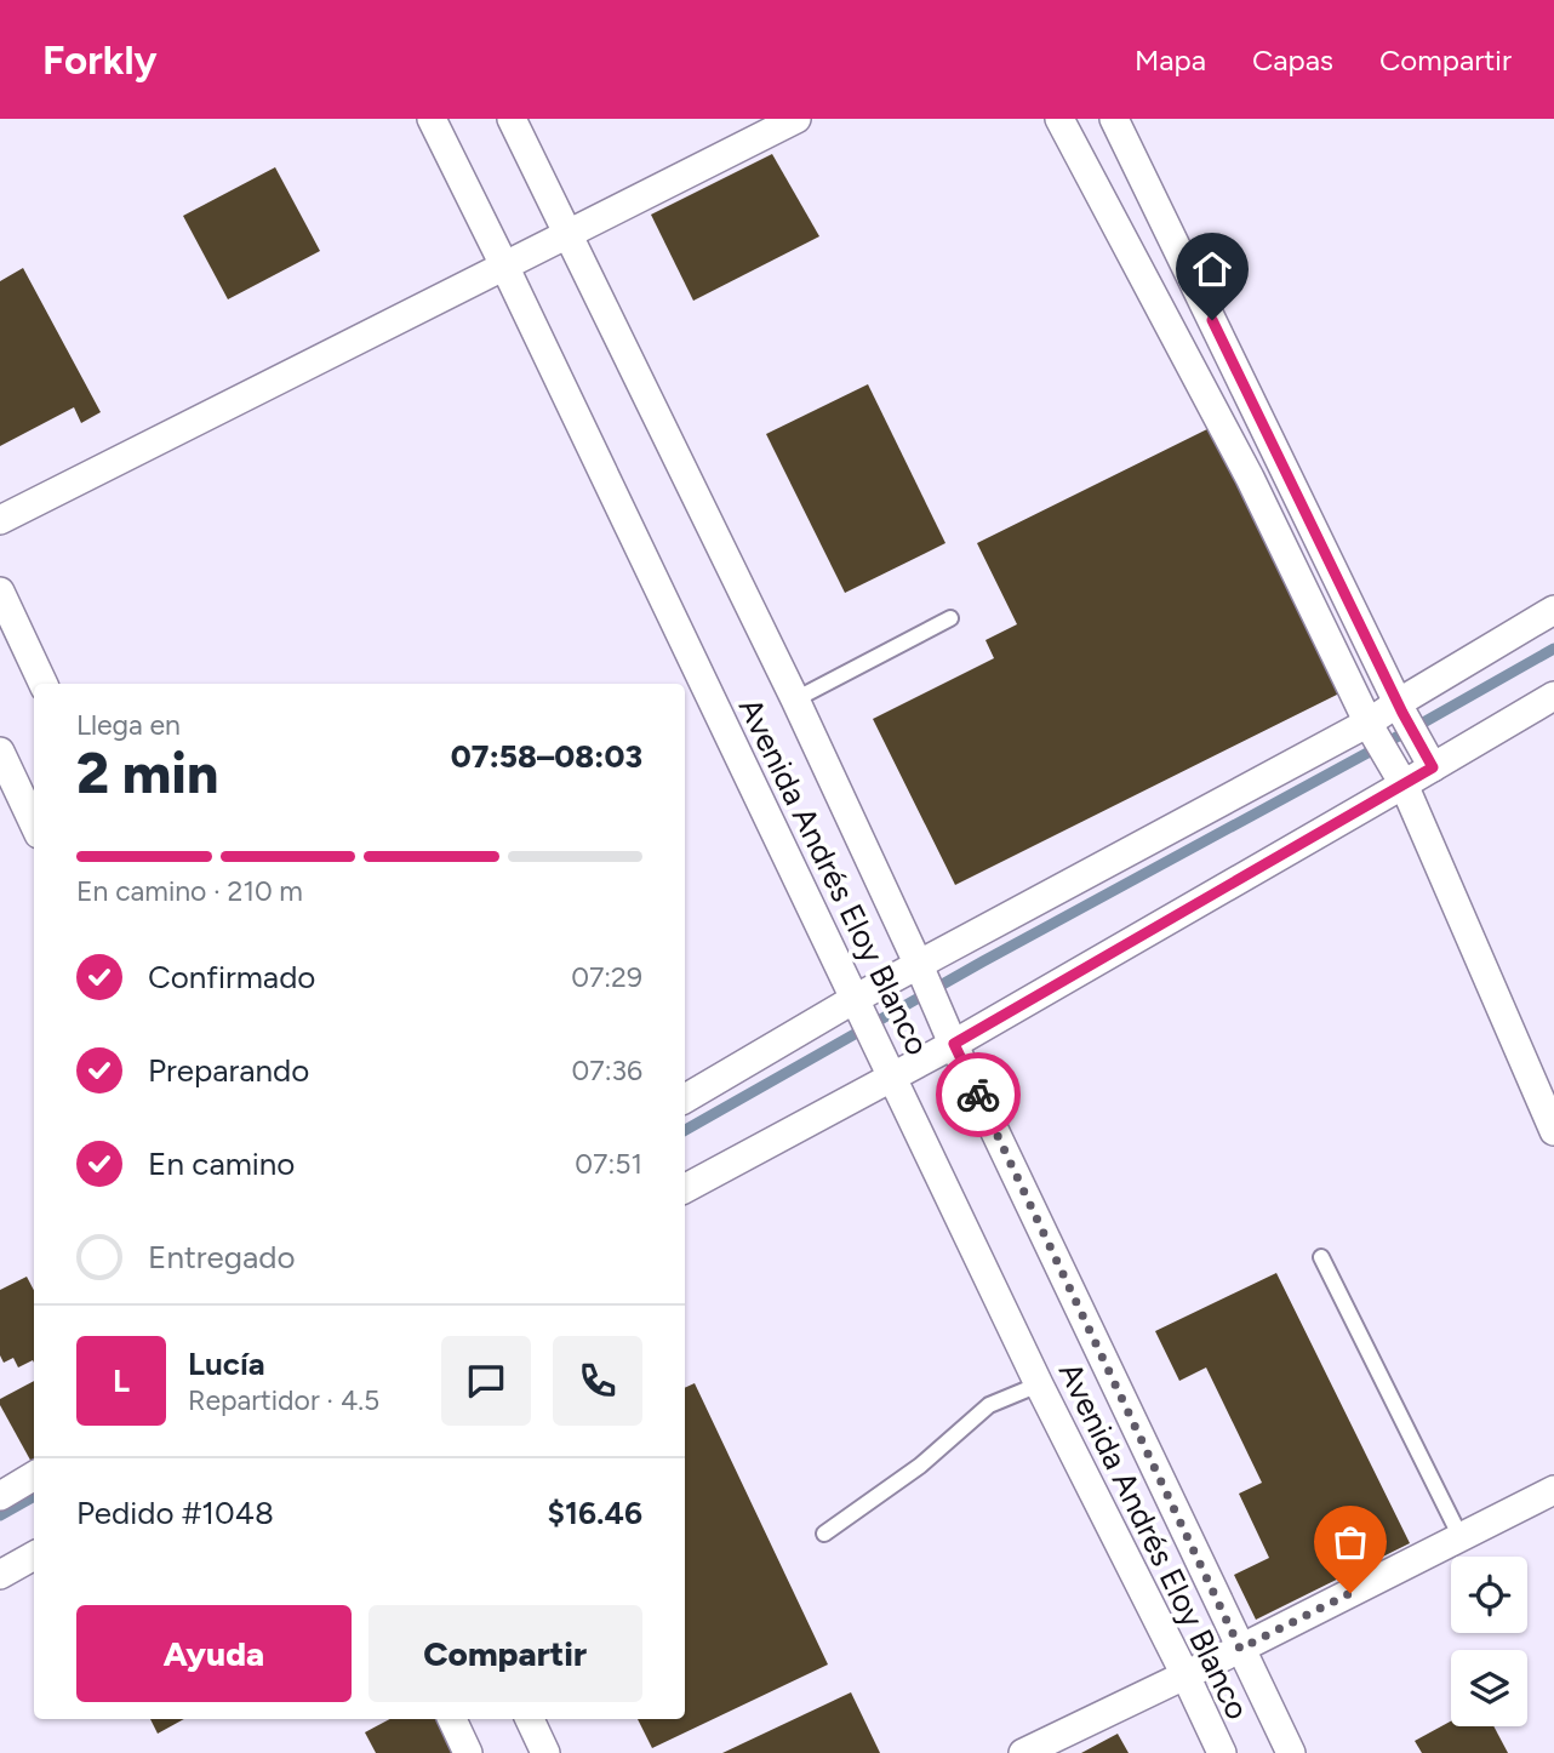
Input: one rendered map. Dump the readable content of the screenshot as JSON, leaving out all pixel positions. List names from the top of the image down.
{
  "streets": {
    "street": ["Avenida Andrés Eloy Blanco"]
  },
  "page": {
    "header": "Forkly",
    "nav": ["Mapa", "Capas", "Compartir"],
    "heading": ["2 min", "Llega en", "07:58–08:03"],
    "panel": [
      "Lucía",
      "Repartidor · 4.5",
      "Pedido #1048",
      "$16.46"
    ],
    "bar": "En camino · 210 m",
    "list": [
      ["Confirmado", "07:29"],
      ["Preparando", "07:36"],
      ["En camino", "07:51"],
      "Entregado"
    ],
    "round": "L",
    "buttons": ["Ayuda", "Compartir"]
  }
}
